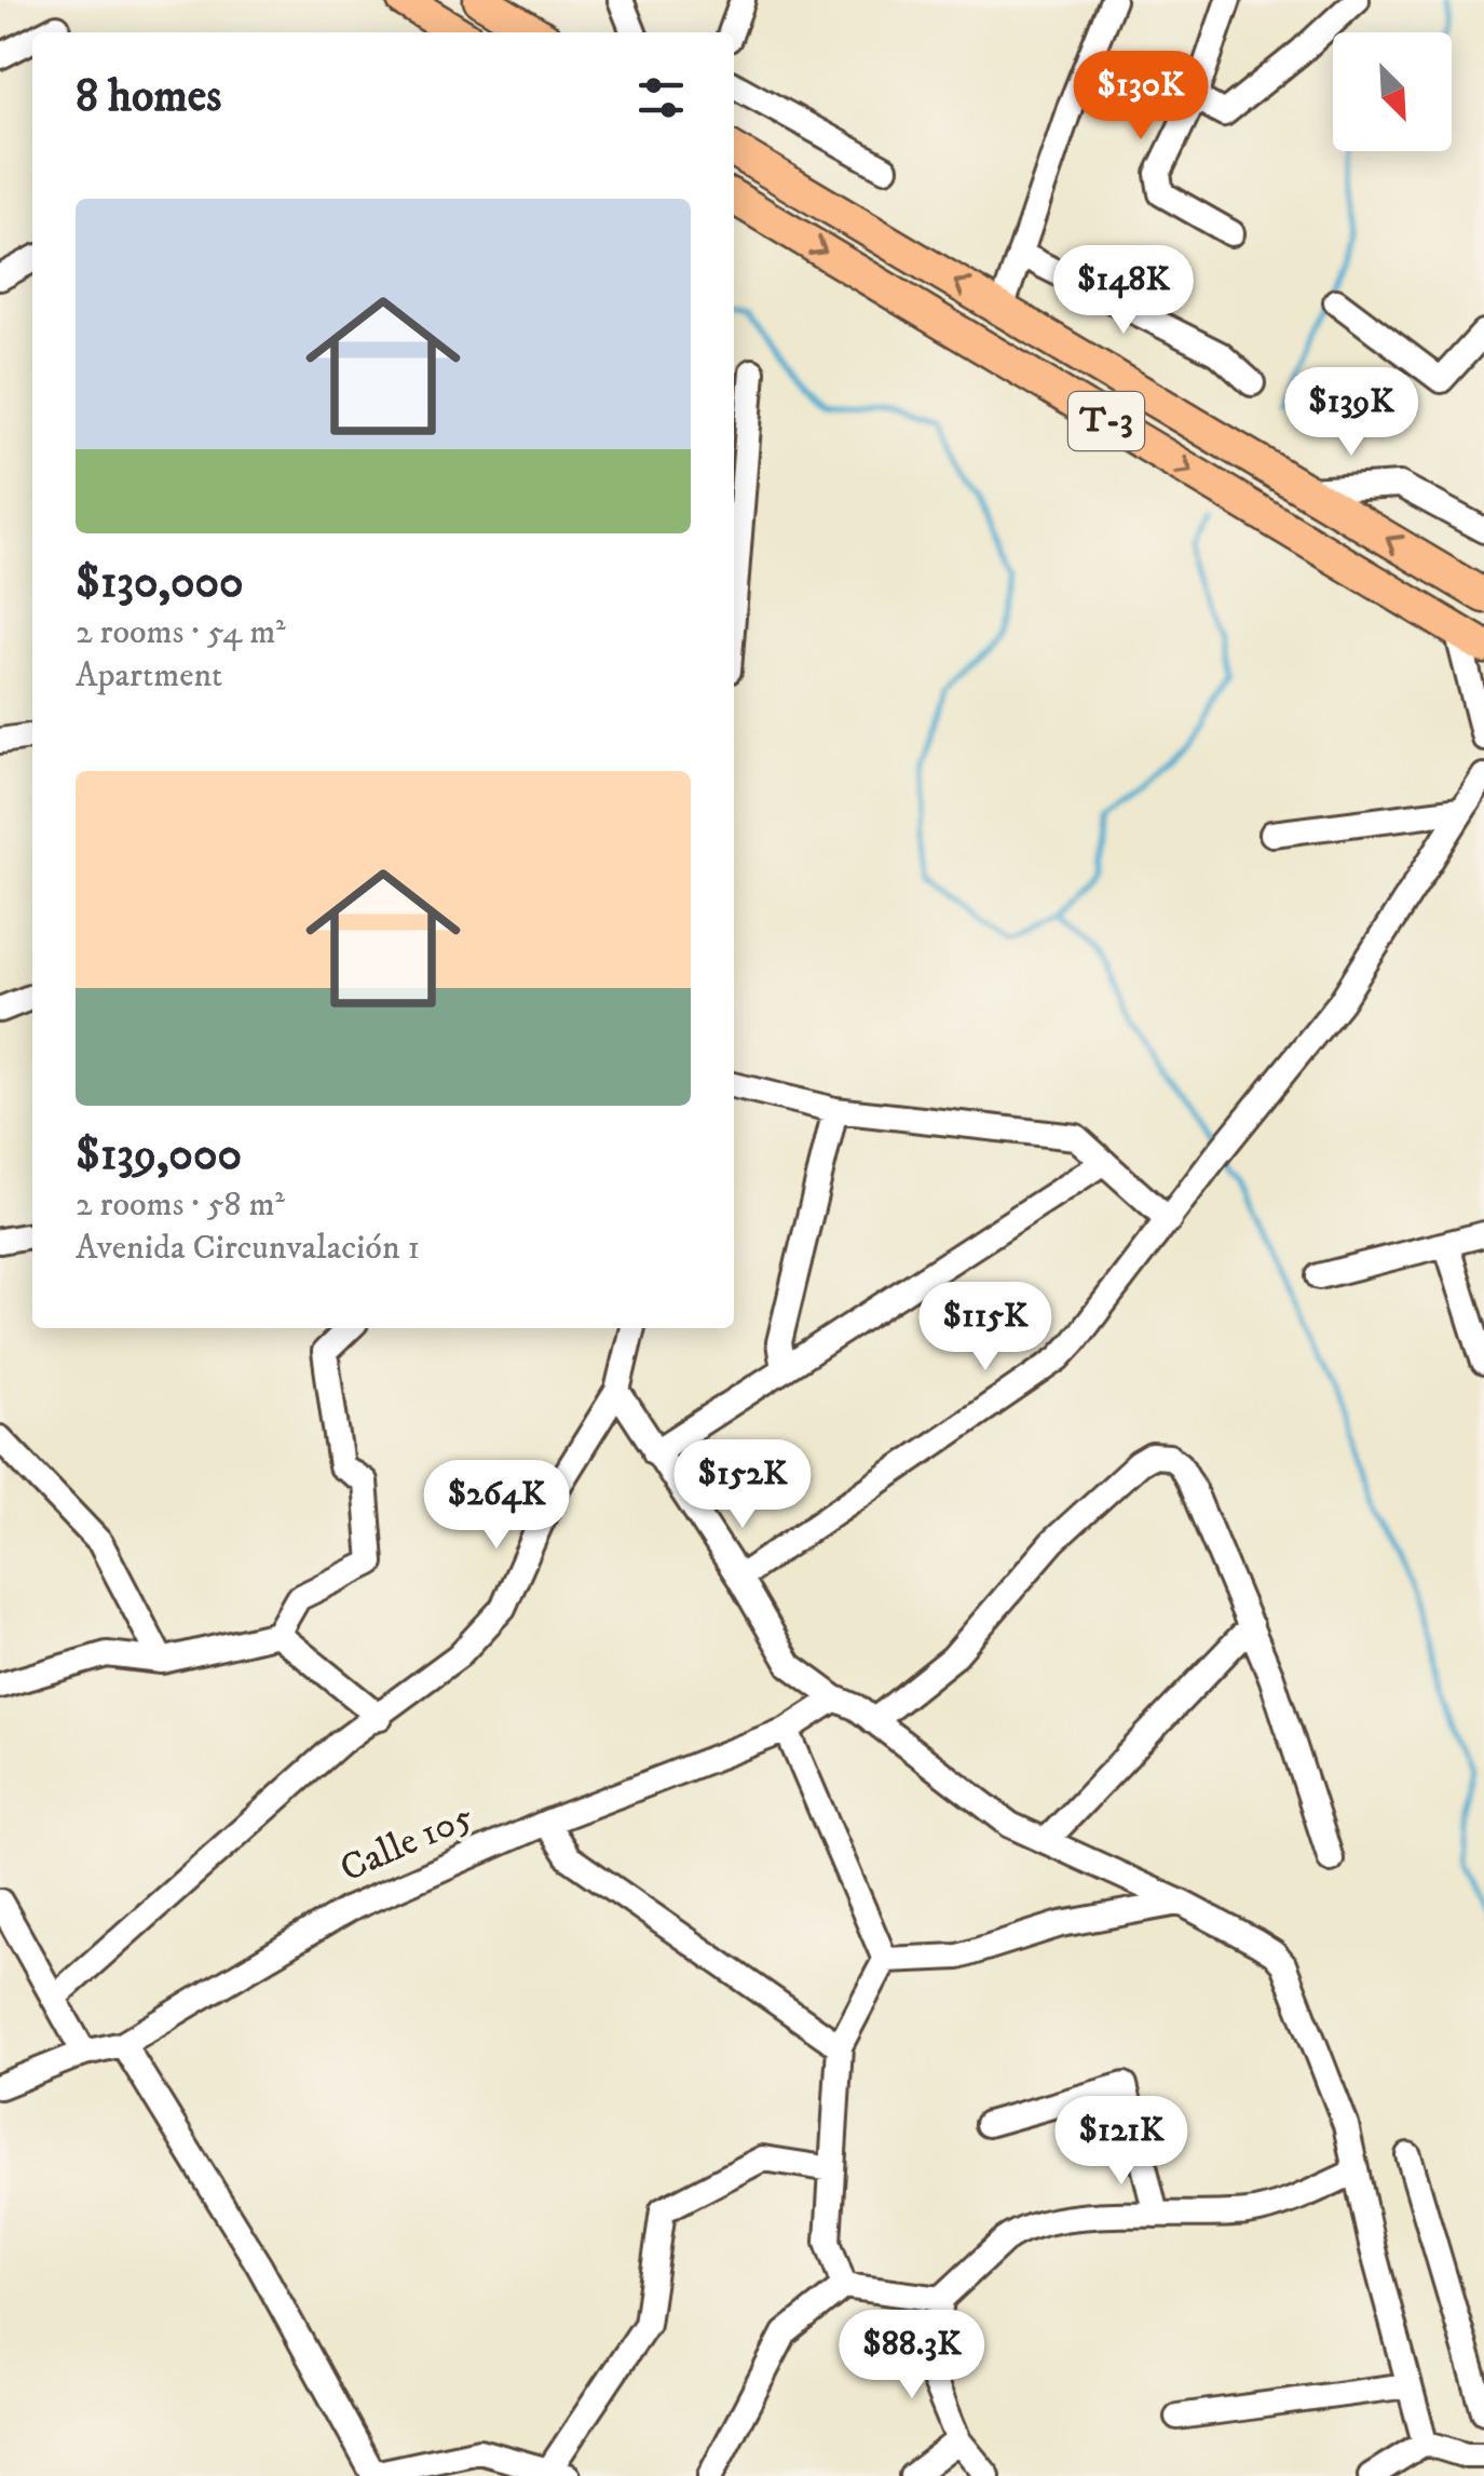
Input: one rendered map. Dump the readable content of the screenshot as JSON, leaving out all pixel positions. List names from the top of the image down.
{
  "streets": {
    "main road": ["T-3"],
    "street": ["Calle 105"]
  },
  "north": "bottom right",
  "page": {
    "heading": "8 homes",
    "price": [
      "$130K",
      "$148K",
      "$139K",
      "$115K",
      "$152K",
      "$264K",
      "$121K",
      "$88.3K"
    ],
    "list": [
      {
        "name": "$130,000",
        "note": "2 rooms · 54 m² · Apartment"
      },
      {
        "name": "$139,000",
        "note": "2 rooms · 58 m² · Avenida Circunvalación 1"
      }
    ]
  }
}
